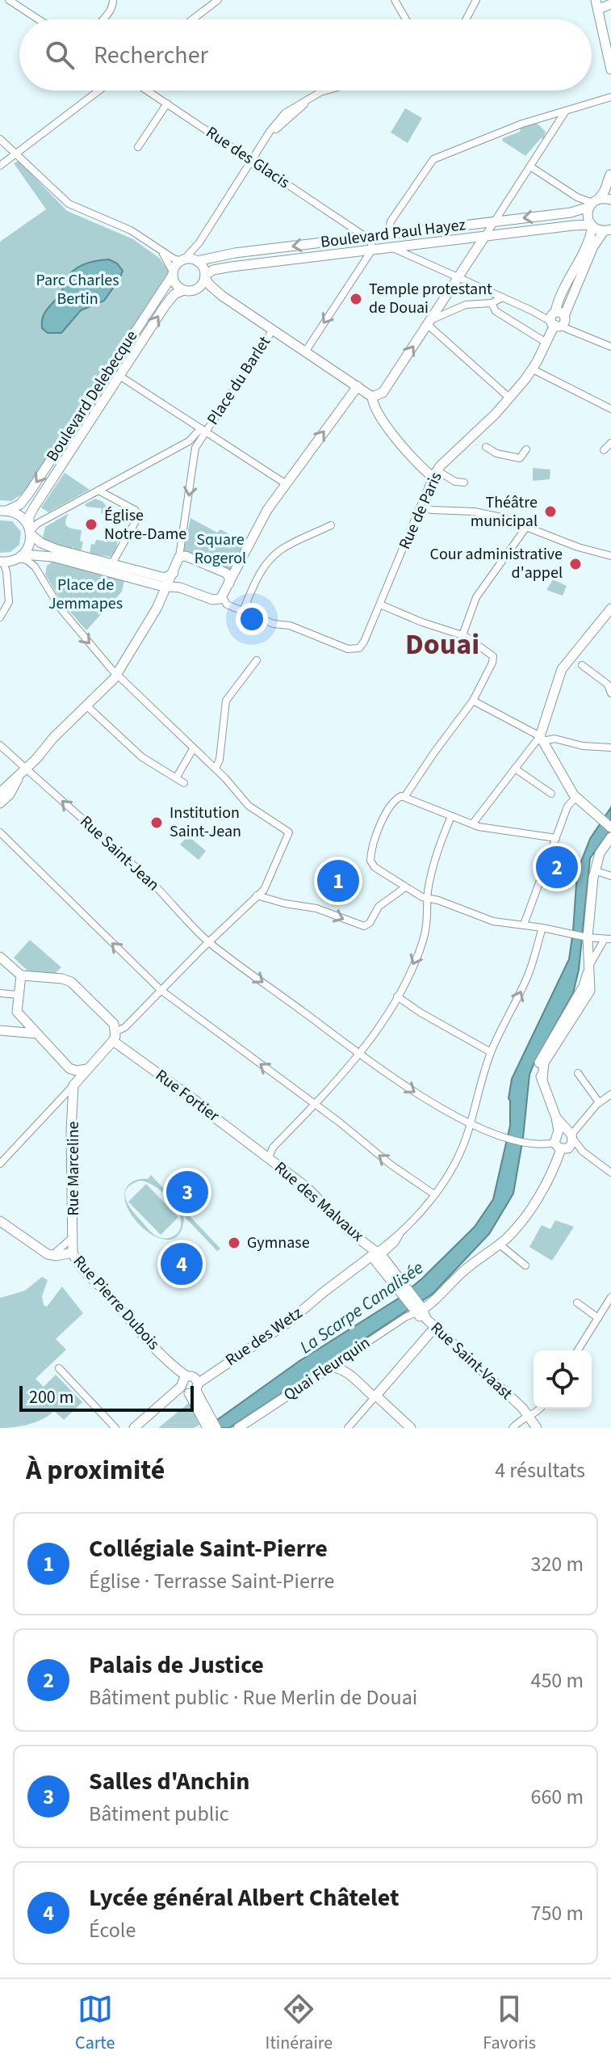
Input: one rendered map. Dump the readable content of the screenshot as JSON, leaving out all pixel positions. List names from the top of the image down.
{
  "streets": {
    "street": [
      "Rue des Glacis",
      "Boulevard Paul Hayez",
      "Place du Barlet",
      "Boulevard Delebecque",
      "Rue de Paris",
      "Rue Saint-Jean",
      "Rue Fortier",
      "Rue Marceline",
      "Rue des Malvaux",
      "Rue Pierre Dubois",
      "Rue des Wetz",
      "Rue Saint-Vaast",
      "Quai Fleurquin"
    ]
  },
  "crossings": [
    ["Rue des Glacis", "Boulevard Paul Hayez"],
    ["Boulevard Paul Hayez", "Place du Barlet"],
    ["Boulevard Paul Hayez", "Boulevard Delebecque"],
    ["Boulevard Paul Hayez", "Rue de Paris"],
    ["Place du Barlet", "Boulevard Delebecque"],
    ["Rue Saint-Jean", "Rue des Wetz"],
    ["Rue Fortier", "Rue des Malvaux"],
    ["Rue Marceline", "Rue Pierre Dubois"],
    ["Rue des Malvaux", "Rue des Wetz"],
    ["Rue des Malvaux", "Rue Saint-Vaast"],
    ["Rue Pierre Dubois", "Rue des Wetz"],
    ["Rue Saint-Vaast", "Quai Fleurquin"]
  ],
  "districts": ["Douai"],
  "water": ["La Scarpe Canalisée"],
  "parks": ["Parc Charles Bertin", "Square Rogerol", "Place de Jemmapes"],
  "places": [
    "Temple protestant de Douai",
    "Théâtre municipal",
    "Église Notre-Dame",
    "Cour administrative d'appel",
    "Institution Saint-Jean",
    "Gymnase"
  ],
  "scale_bar": "200 m",
  "page": {
    "search": "Rechercher",
    "pins": [
      "2",
      "1",
      "3",
      "4"
    ],
    "scale": "200 m",
    "heading": ["À proximité", "4 résultats"],
    "list": [
      {
        "mark": "1",
        "name": "Collégiale Saint-Pierre",
        "note": "Église · Terrasse Saint-Pierre",
        "value": "320 m"
      },
      {
        "mark": "2",
        "name": "Palais de Justice",
        "note": "Bâtiment public · Rue Merlin de Douai",
        "value": "450 m"
      },
      {
        "mark": "3",
        "name": "Salles d'Anchin",
        "note": "Bâtiment public",
        "value": "660 m"
      },
      {
        "mark": "4",
        "name": "Lycée général Albert Châtelet",
        "note": "École",
        "value": "750 m"
      }
    ],
    "nav": ["Carte", "Itinéraire", "Favoris"]
  }
}
